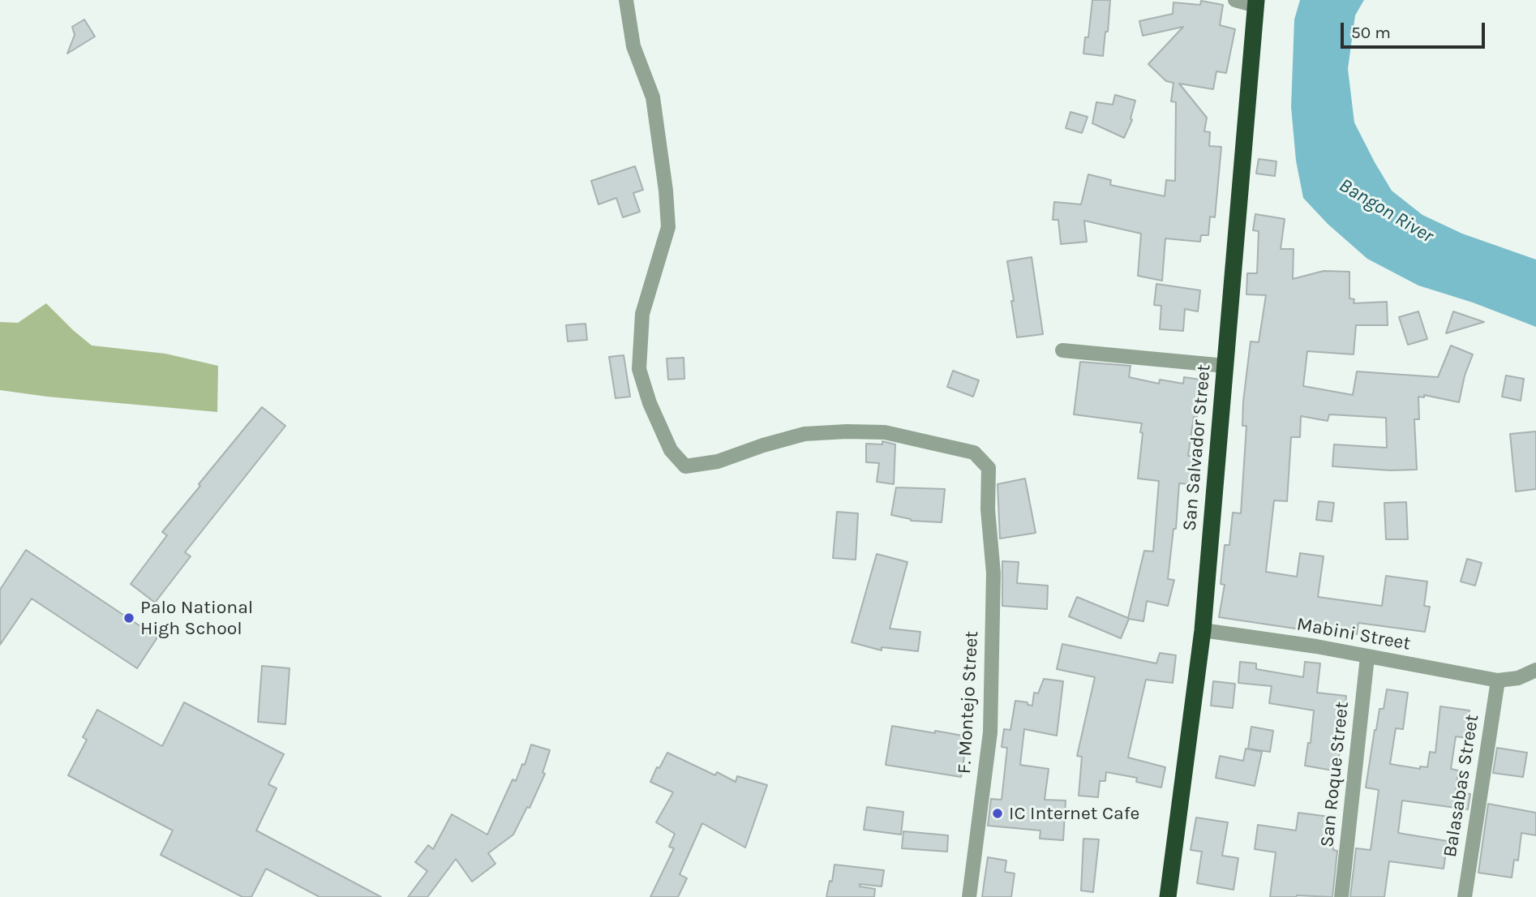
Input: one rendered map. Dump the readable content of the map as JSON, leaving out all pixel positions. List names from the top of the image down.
{
  "streets": {
    "highway": ["San Salvador Street"],
    "street": [
      "Mabini Street",
      "F. Montejo Street",
      "San Roque Street",
      "Balasabas Street"
    ]
  },
  "crossings": [
    ["San Salvador Street", "Mabini Street"],
    ["Mabini Street", "San Roque Street"],
    ["Mabini Street", "Balasabas Street"]
  ],
  "water": ["Bangon River"],
  "places": ["Palo National High School", "IC Internet Cafe"],
  "scale_bar": "50 m"
}
